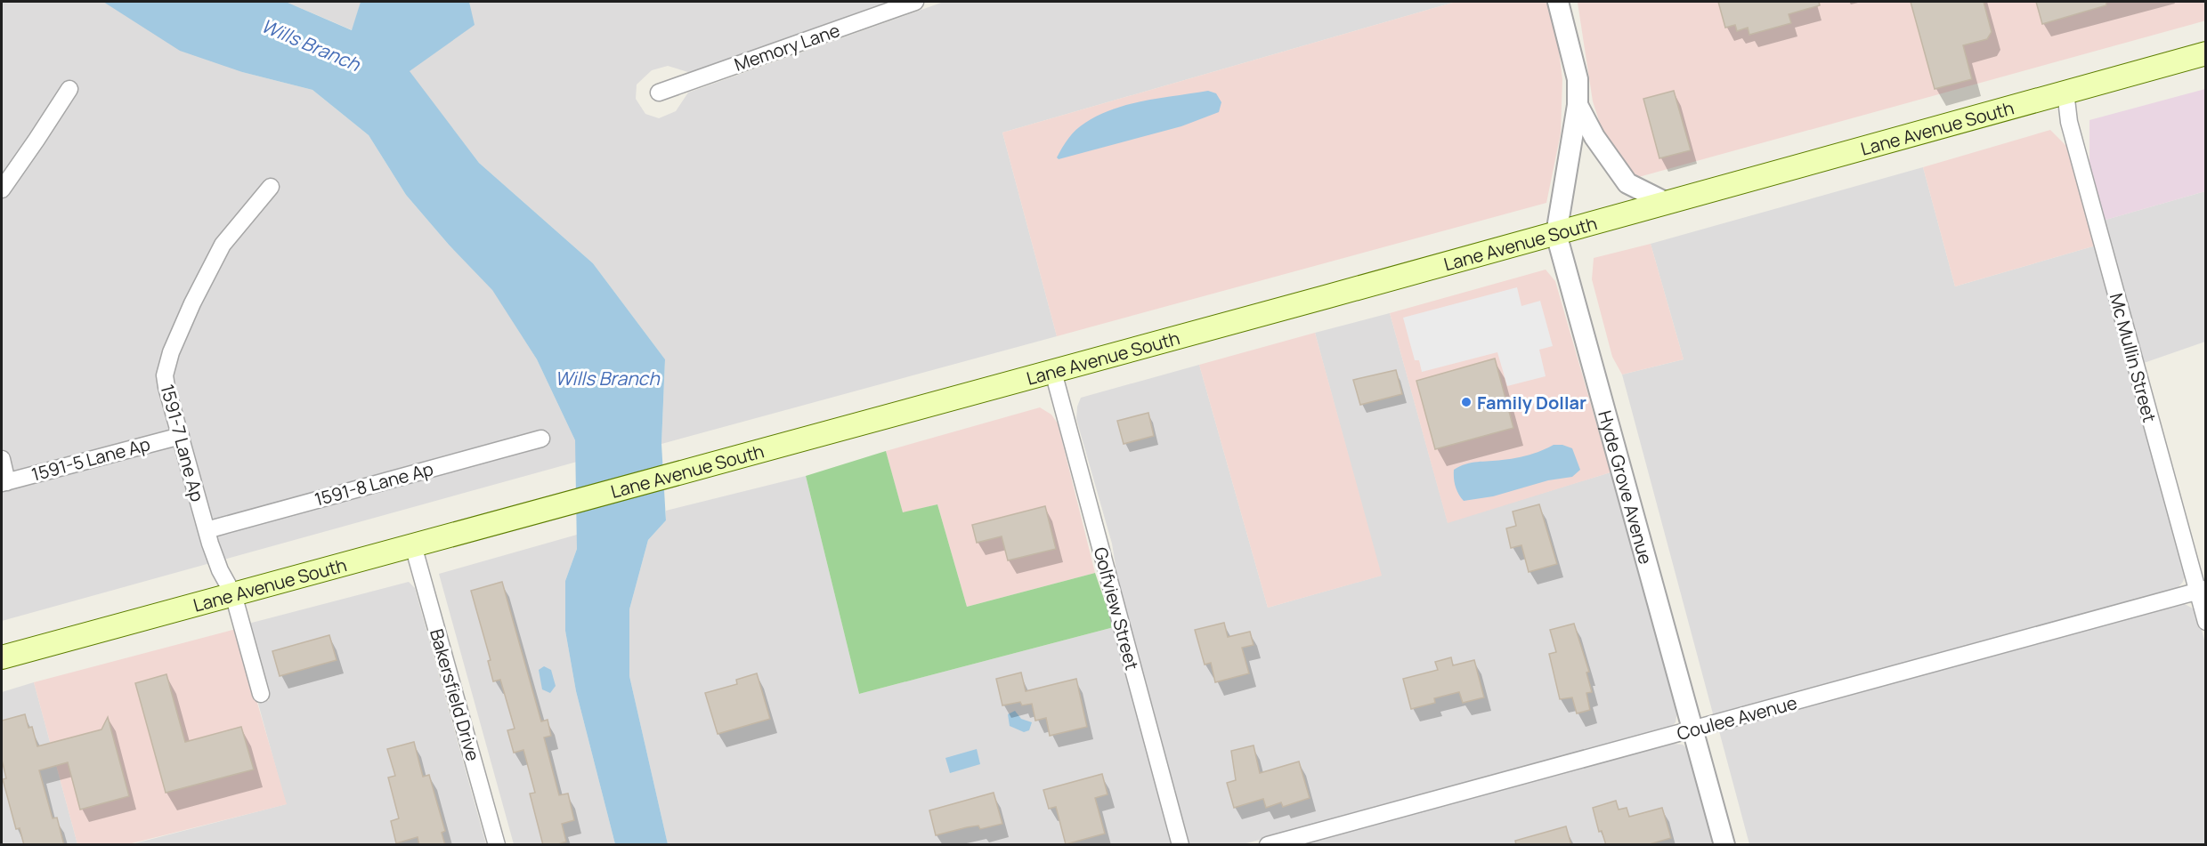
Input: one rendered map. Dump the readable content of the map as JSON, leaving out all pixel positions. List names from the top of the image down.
{
  "streets": {
    "main road": ["Lane Avenue South"],
    "street": [
      "Memory Lane",
      "Mc Mullin Street",
      "1591-7 Lane Ap",
      "1591-5 Lane Ap",
      "1591-8 Lane Ap",
      "Hyde Grove Avenue",
      "Golfview Street",
      "Bakersfield Drive",
      "Coulee Avenue"
    ]
  },
  "crossings": [
    ["Lane Avenue South", "Mc Mullin Street"],
    ["Lane Avenue South", "1591-7 Lane Ap"],
    ["Lane Avenue South", "Hyde Grove Avenue"],
    ["Lane Avenue South", "Golfview Street"],
    ["Lane Avenue South", "Bakersfield Drive"],
    ["Mc Mullin Street", "Coulee Avenue"],
    ["1591-7 Lane Ap", "1591-5 Lane Ap"],
    ["1591-7 Lane Ap", "1591-8 Lane Ap"],
    ["Hyde Grove Avenue", "Coulee Avenue"]
  ],
  "water": ["Wills Branch"],
  "places": ["Family Dollar"]
}
